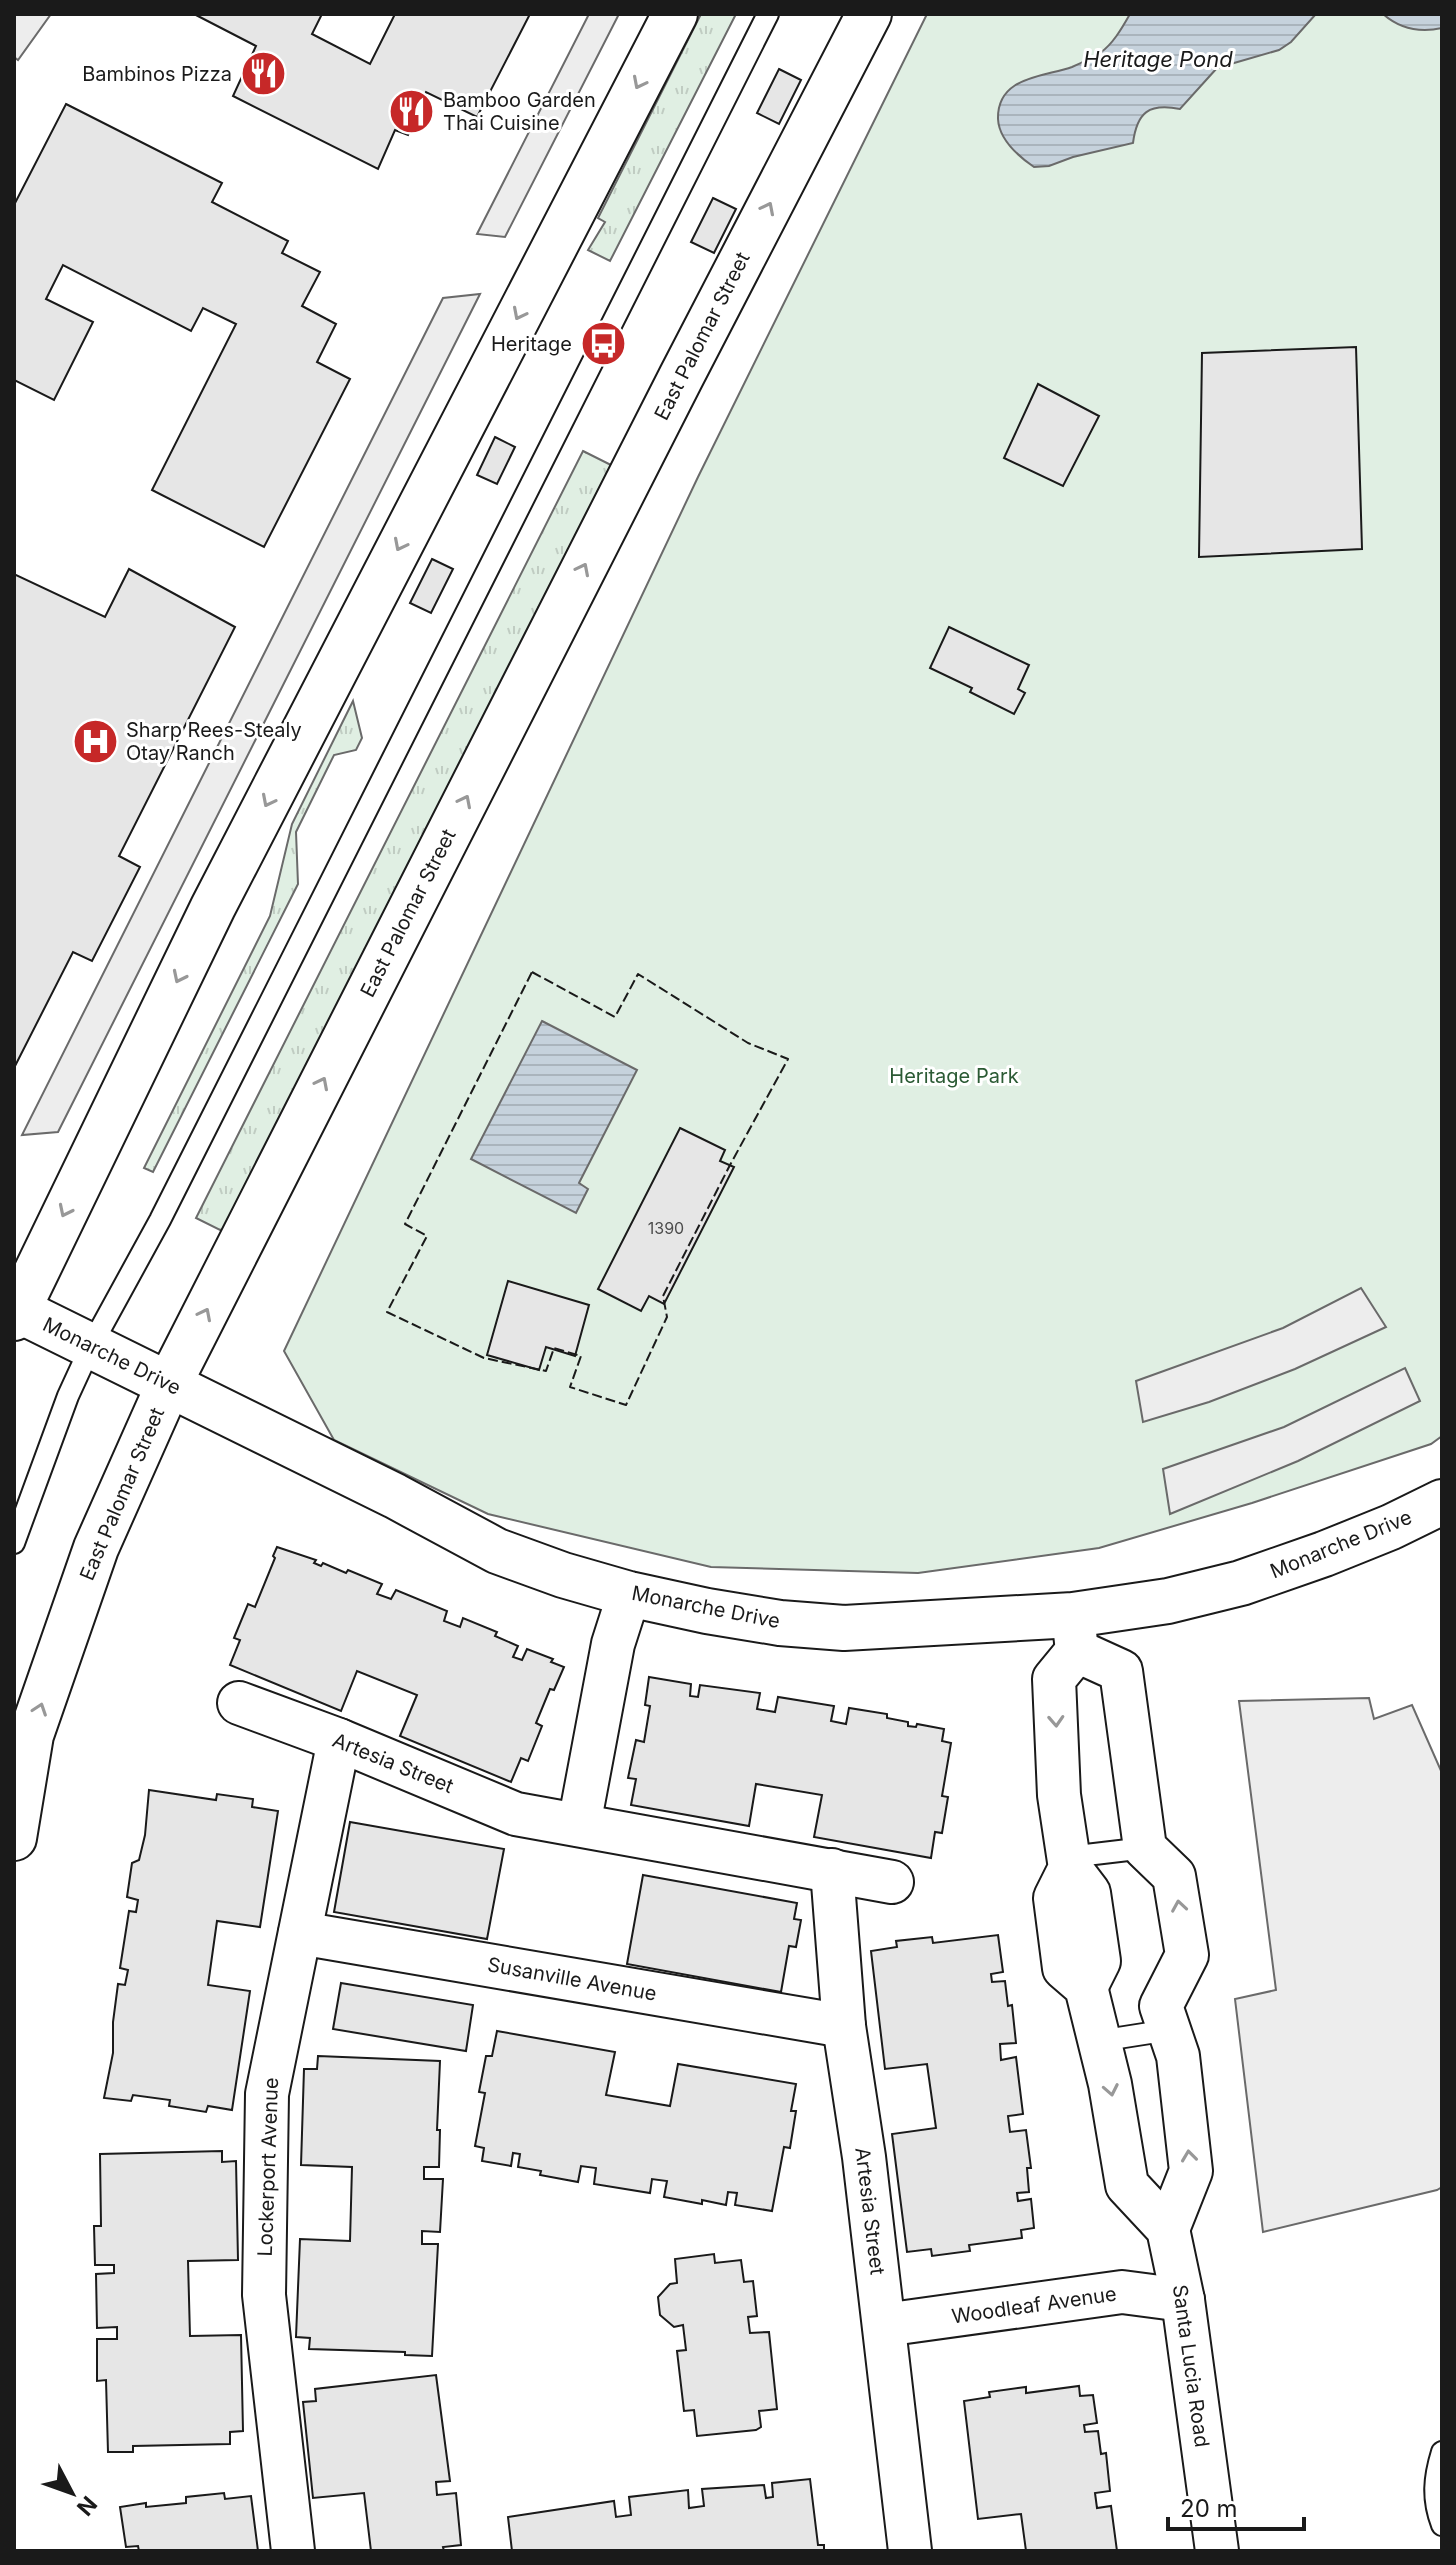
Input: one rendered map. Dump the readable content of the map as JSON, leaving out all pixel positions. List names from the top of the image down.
{
  "streets": {
    "main road": ["East Palomar Street", "Monarche Drive"],
    "street": [
      "Artesia Street",
      "Susanville Avenue",
      "Lockerport Avenue",
      "Woodleaf Avenue",
      "Santa Lucia Road"
    ]
  },
  "crossings": [
    ["East Palomar Street", "Monarche Drive"],
    ["Artesia Street", "Susanville Avenue"],
    ["Artesia Street", "Lockerport Avenue"],
    ["Artesia Street", "Woodleaf Avenue"],
    ["Susanville Avenue", "Lockerport Avenue"],
    ["Woodleaf Avenue", "Santa Lucia Road"]
  ],
  "water": ["Heritage Pond"],
  "parks": ["Heritage Park"],
  "places": {
    "restaurant": ["Bambinos Pizza", "Bamboo Garden Thai Cuisine"],
    "bus stop": ["Heritage"],
    "hospital": ["Sharp Rees-Stealy Otay Ranch"]
  },
  "house_numbers": ["1390"],
  "scale_bar": "20 m",
  "north": "bottom right"
}
